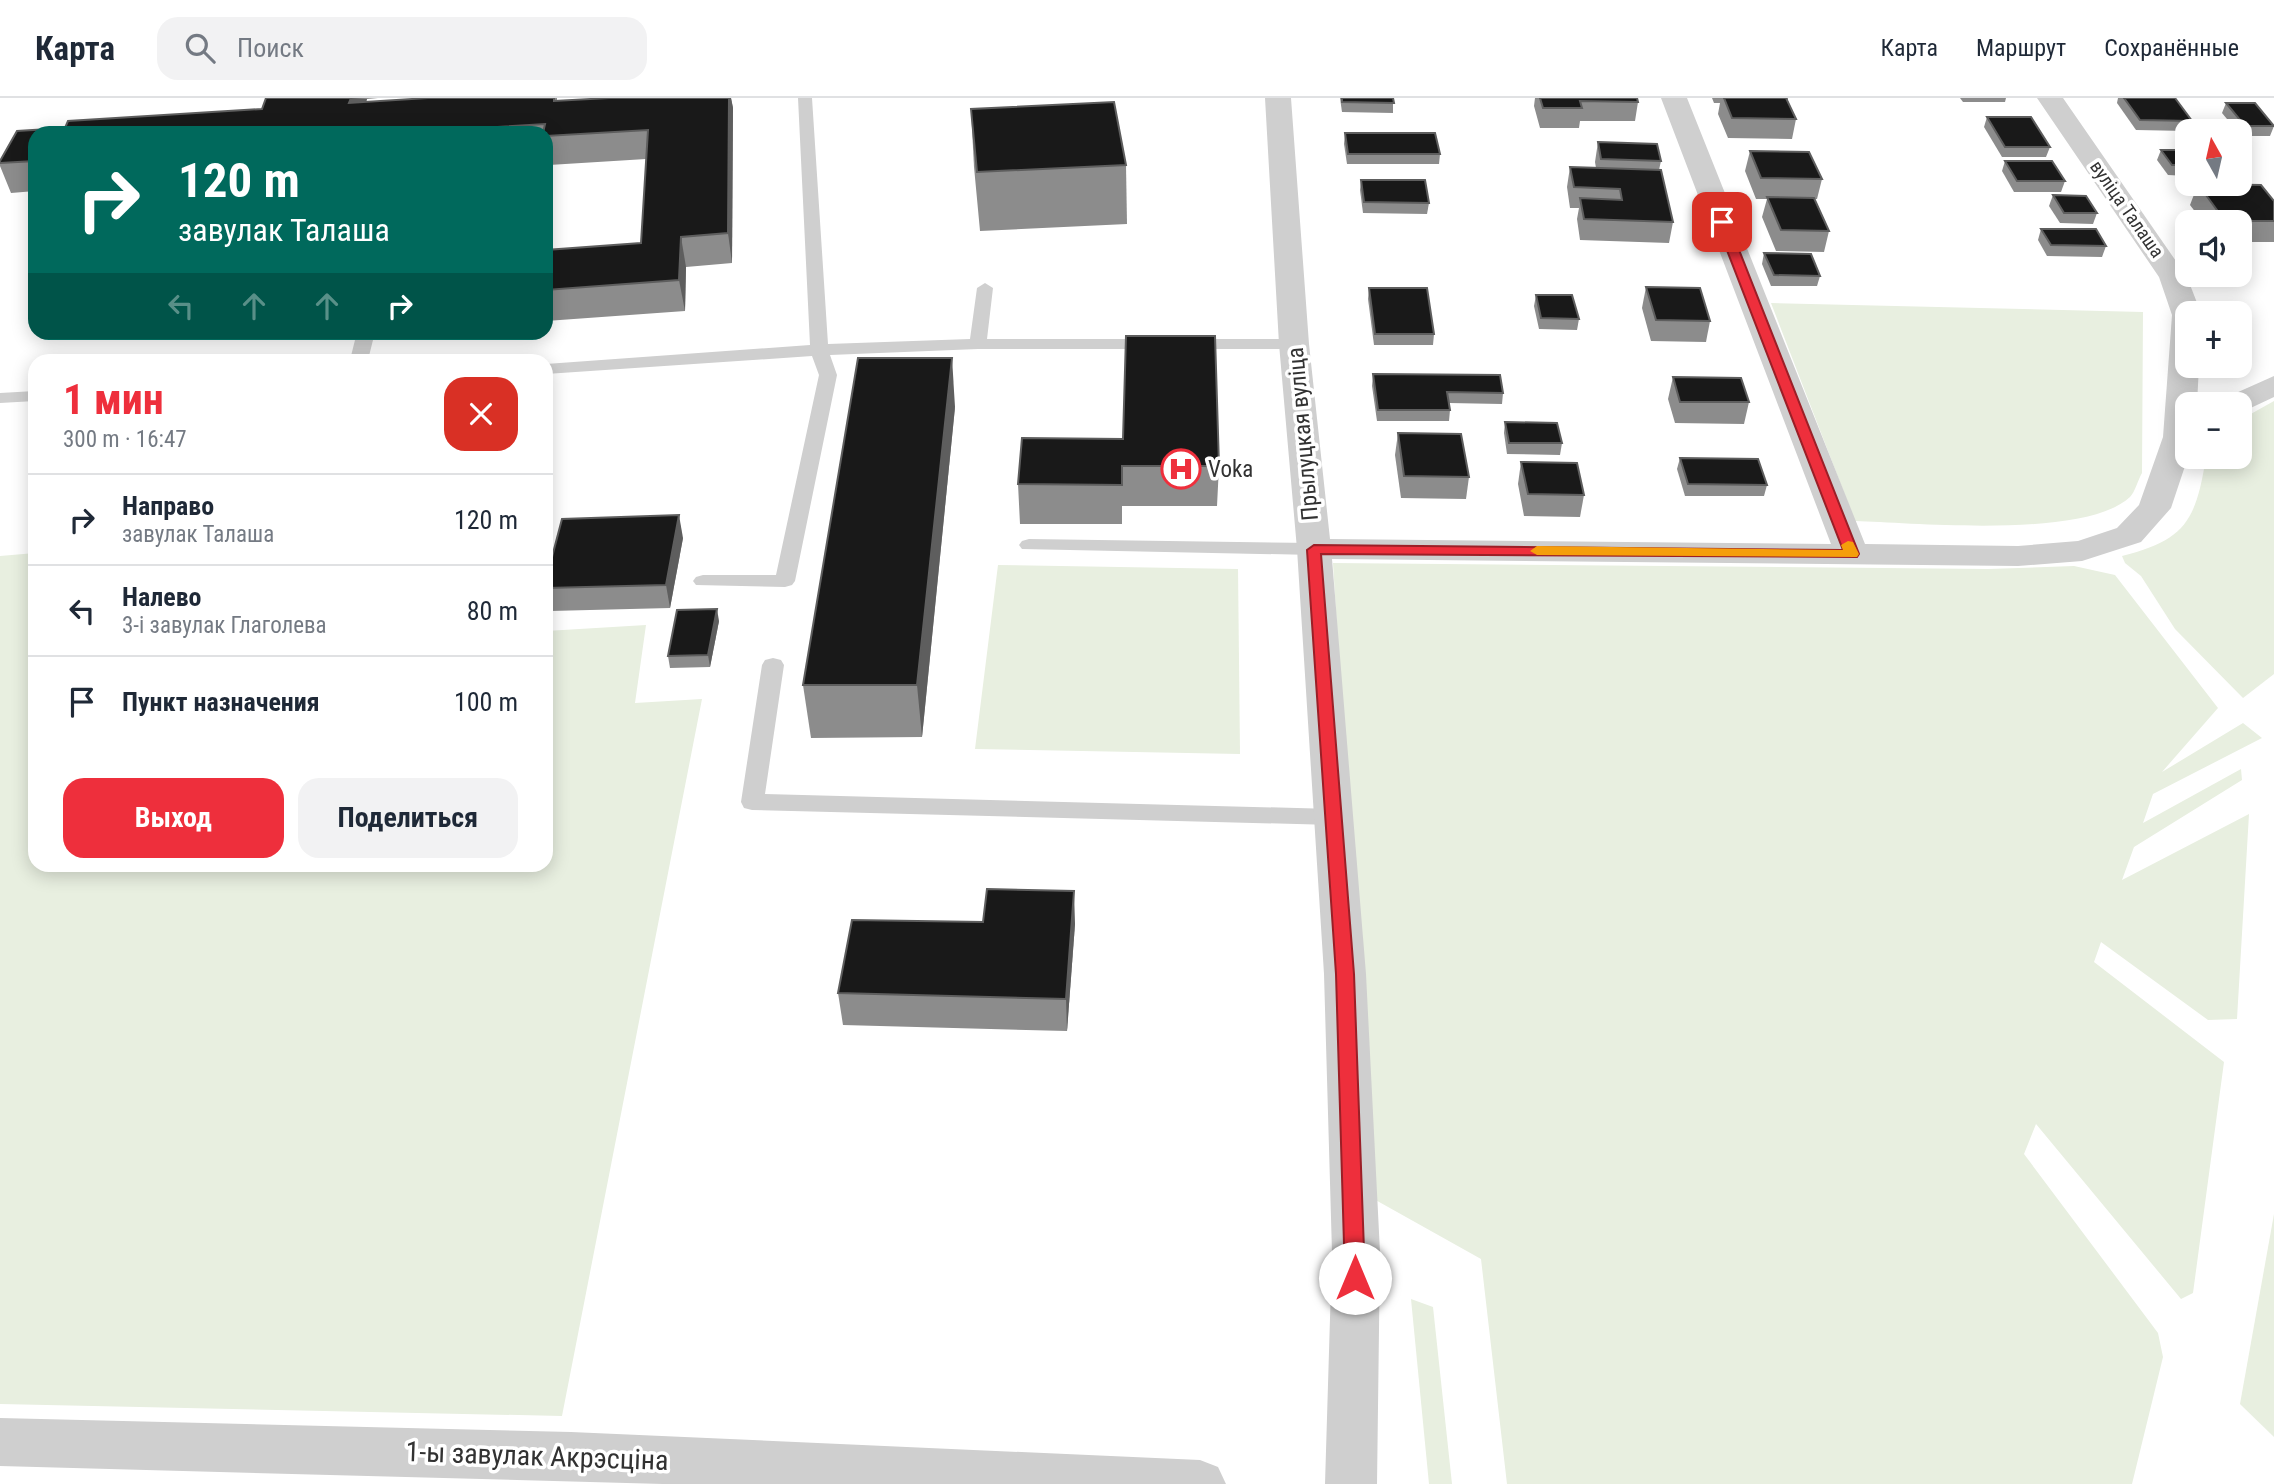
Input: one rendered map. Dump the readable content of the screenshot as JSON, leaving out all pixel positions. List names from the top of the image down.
{
  "streets": {
    "street": ["вуліца Талаша", "Прылуцкая вуліца", "1-ы завулак Акрэсціна"]
  },
  "crossings": [
    ["вуліца Талаша", "Прылуцкая вуліца"]
  ],
  "places": {
    "hospital": ["Voka"]
  },
  "north": "top",
  "page": {
    "header": "Карта",
    "search": "Поиск",
    "nav": ["Карта", "Маршрут", "Сохранённые"],
    "map_buttons": ["+", "−"],
    "turn": ["120 m", "завулак Талаша"],
    "heading": ["1 мин", "300 m · 16:47"],
    "list": [
      {
        "name": "Направо",
        "note": "завулак Талаша",
        "value": "120 m"
      },
      {
        "name": "Налево",
        "note": "3-і завулак Глаголева",
        "value": "80 m"
      },
      {
        "name": "Пункт назначения",
        "value": "100 m"
      }
    ],
    "buttons": ["Выход", "Поделиться"]
  }
}
